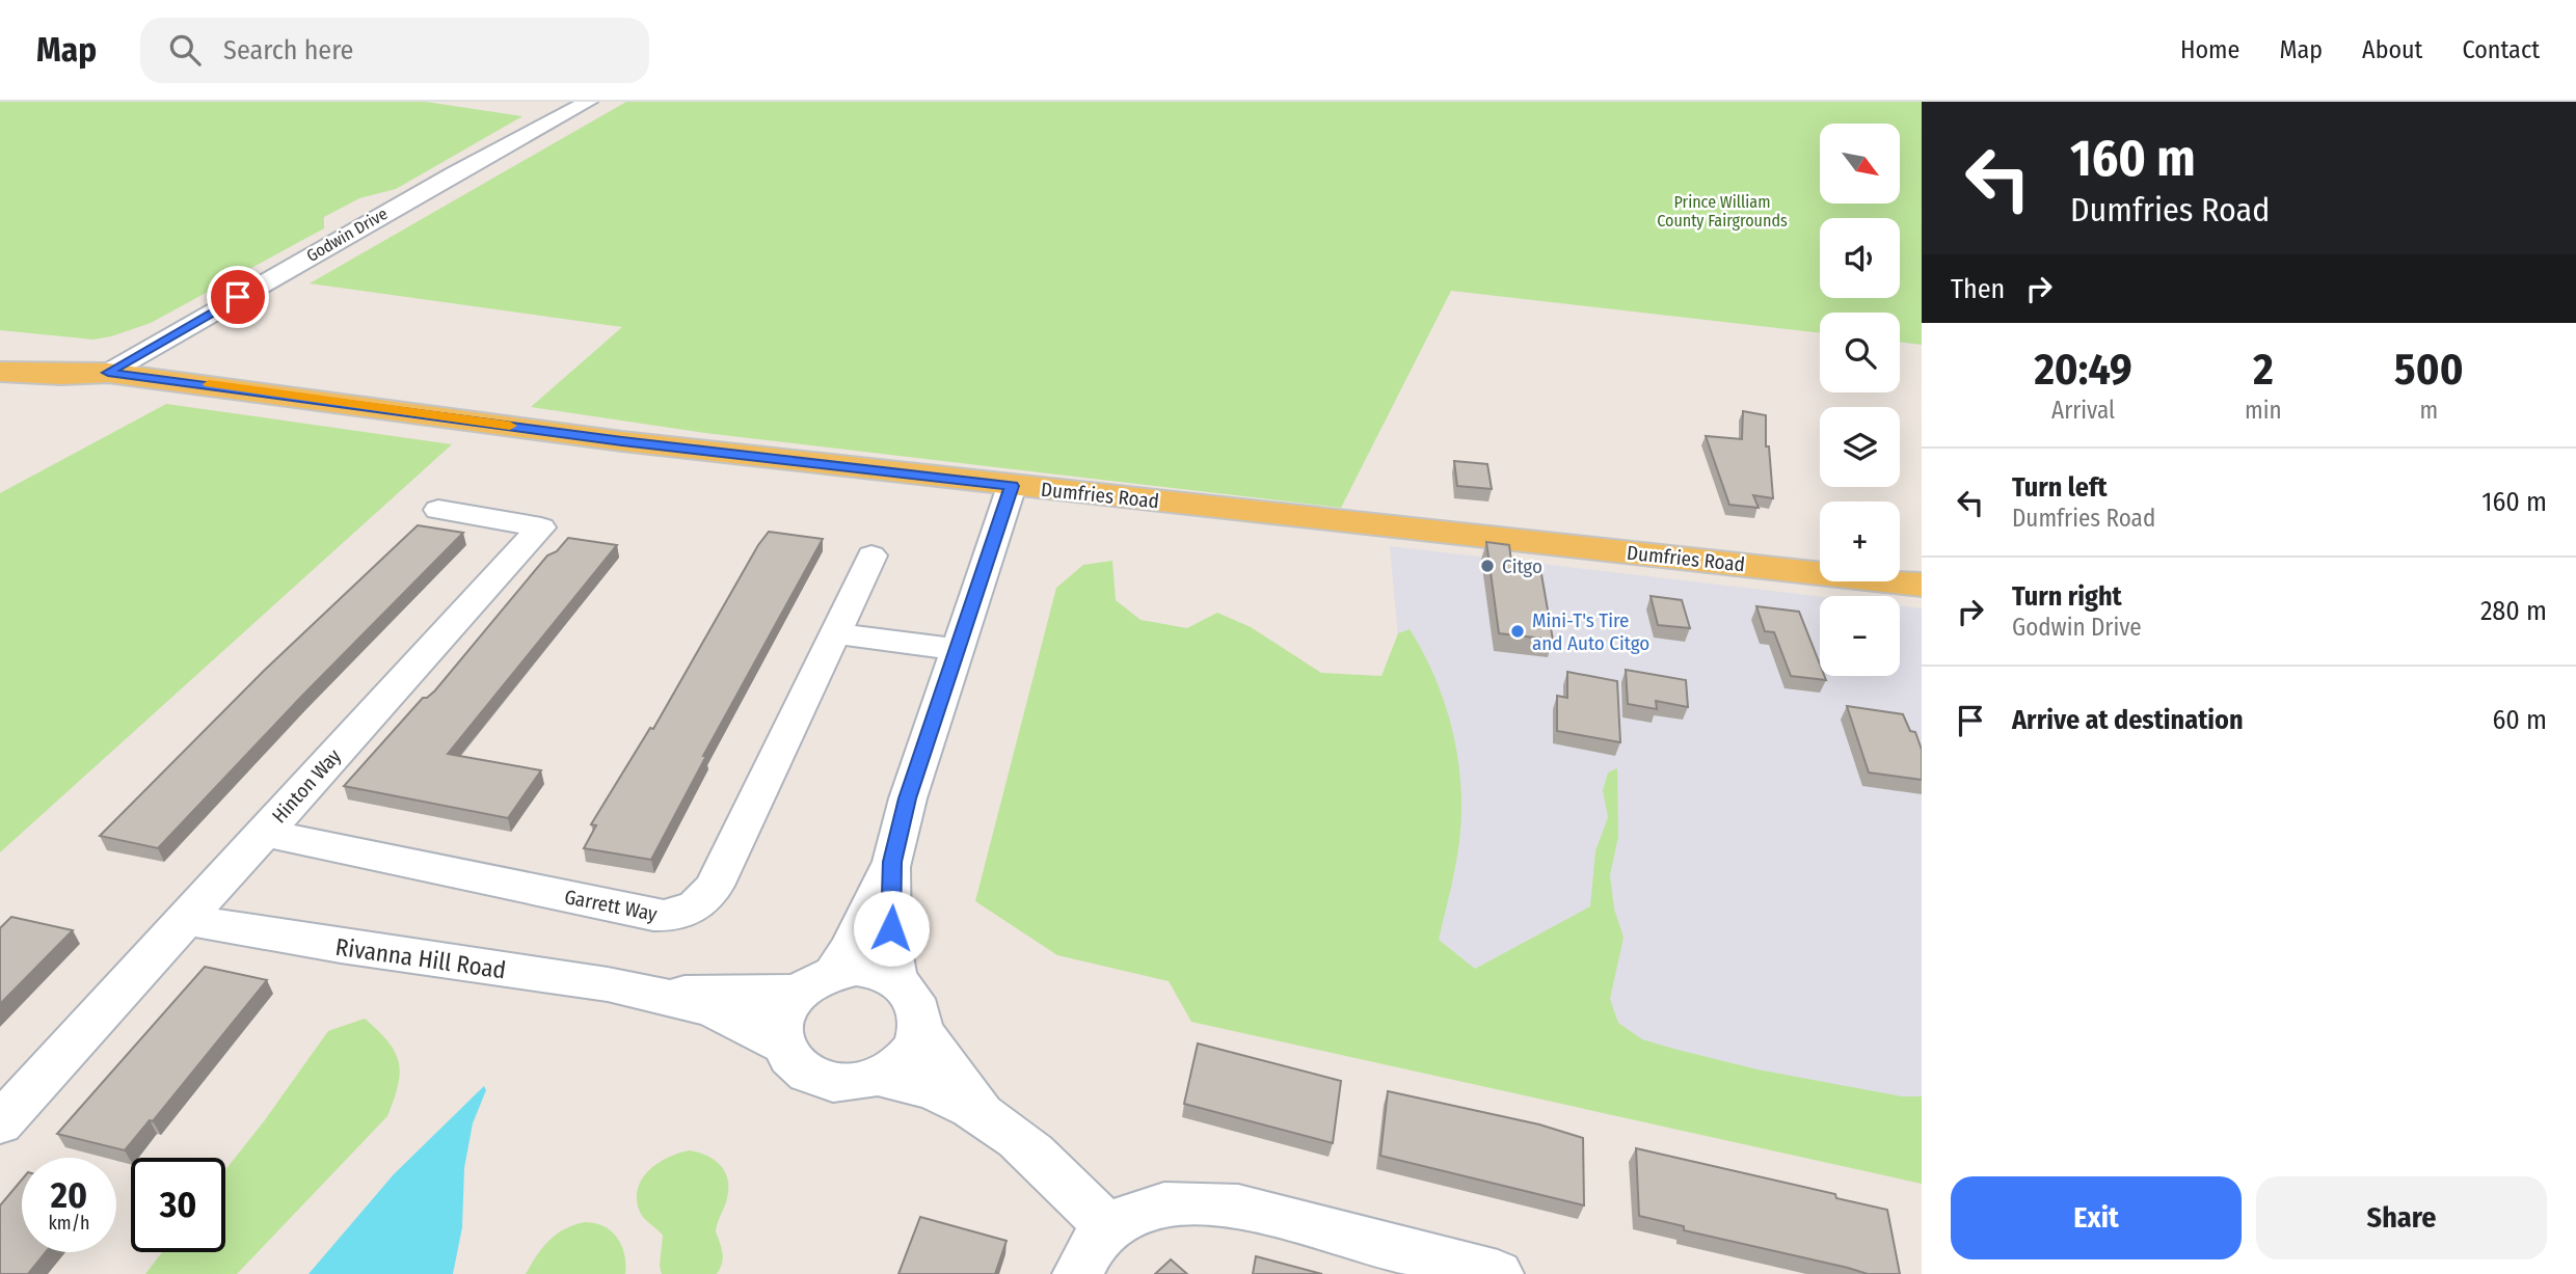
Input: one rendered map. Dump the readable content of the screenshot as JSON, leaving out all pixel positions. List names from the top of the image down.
{
  "streets": {
    "main road": ["Dumfries Road"],
    "street": [
      "Godwin Drive",
      "Hinton Way",
      "Garrett Way",
      "Rivanna Hill Road"
    ]
  },
  "crossings": [
    ["Godwin Drive", "Dumfries Road"],
    ["Hinton Way", "Garrett Way"],
    ["Hinton Way", "Rivanna Hill Road"]
  ],
  "parks": ["Prince William County Fairgrounds"],
  "places": ["Citgo", "Mini-T's Tire and Auto Citgo"],
  "north": "bottom right",
  "page": {
    "header": "Map",
    "search": "Search here",
    "nav": [
      "Home",
      "Map",
      "About",
      "Contact"
    ],
    "turn": ["160 m", "Dumfries Road"],
    "map_buttons": ["+", "−"],
    "then": "Then",
    "eta": [
      "20:49",
      "Arrival",
      "2",
      "min",
      "500",
      "m"
    ],
    "list": [
      {
        "name": "Turn left",
        "note": "Dumfries Road",
        "value": "160 m"
      },
      {
        "name": "Turn right",
        "note": "Godwin Drive",
        "value": "280 m"
      },
      {
        "name": "Arrive at destination",
        "value": "60 m"
      }
    ],
    "speed": "20 km/h",
    "limit": "30",
    "buttons": ["Exit", "Share"]
  }
}
